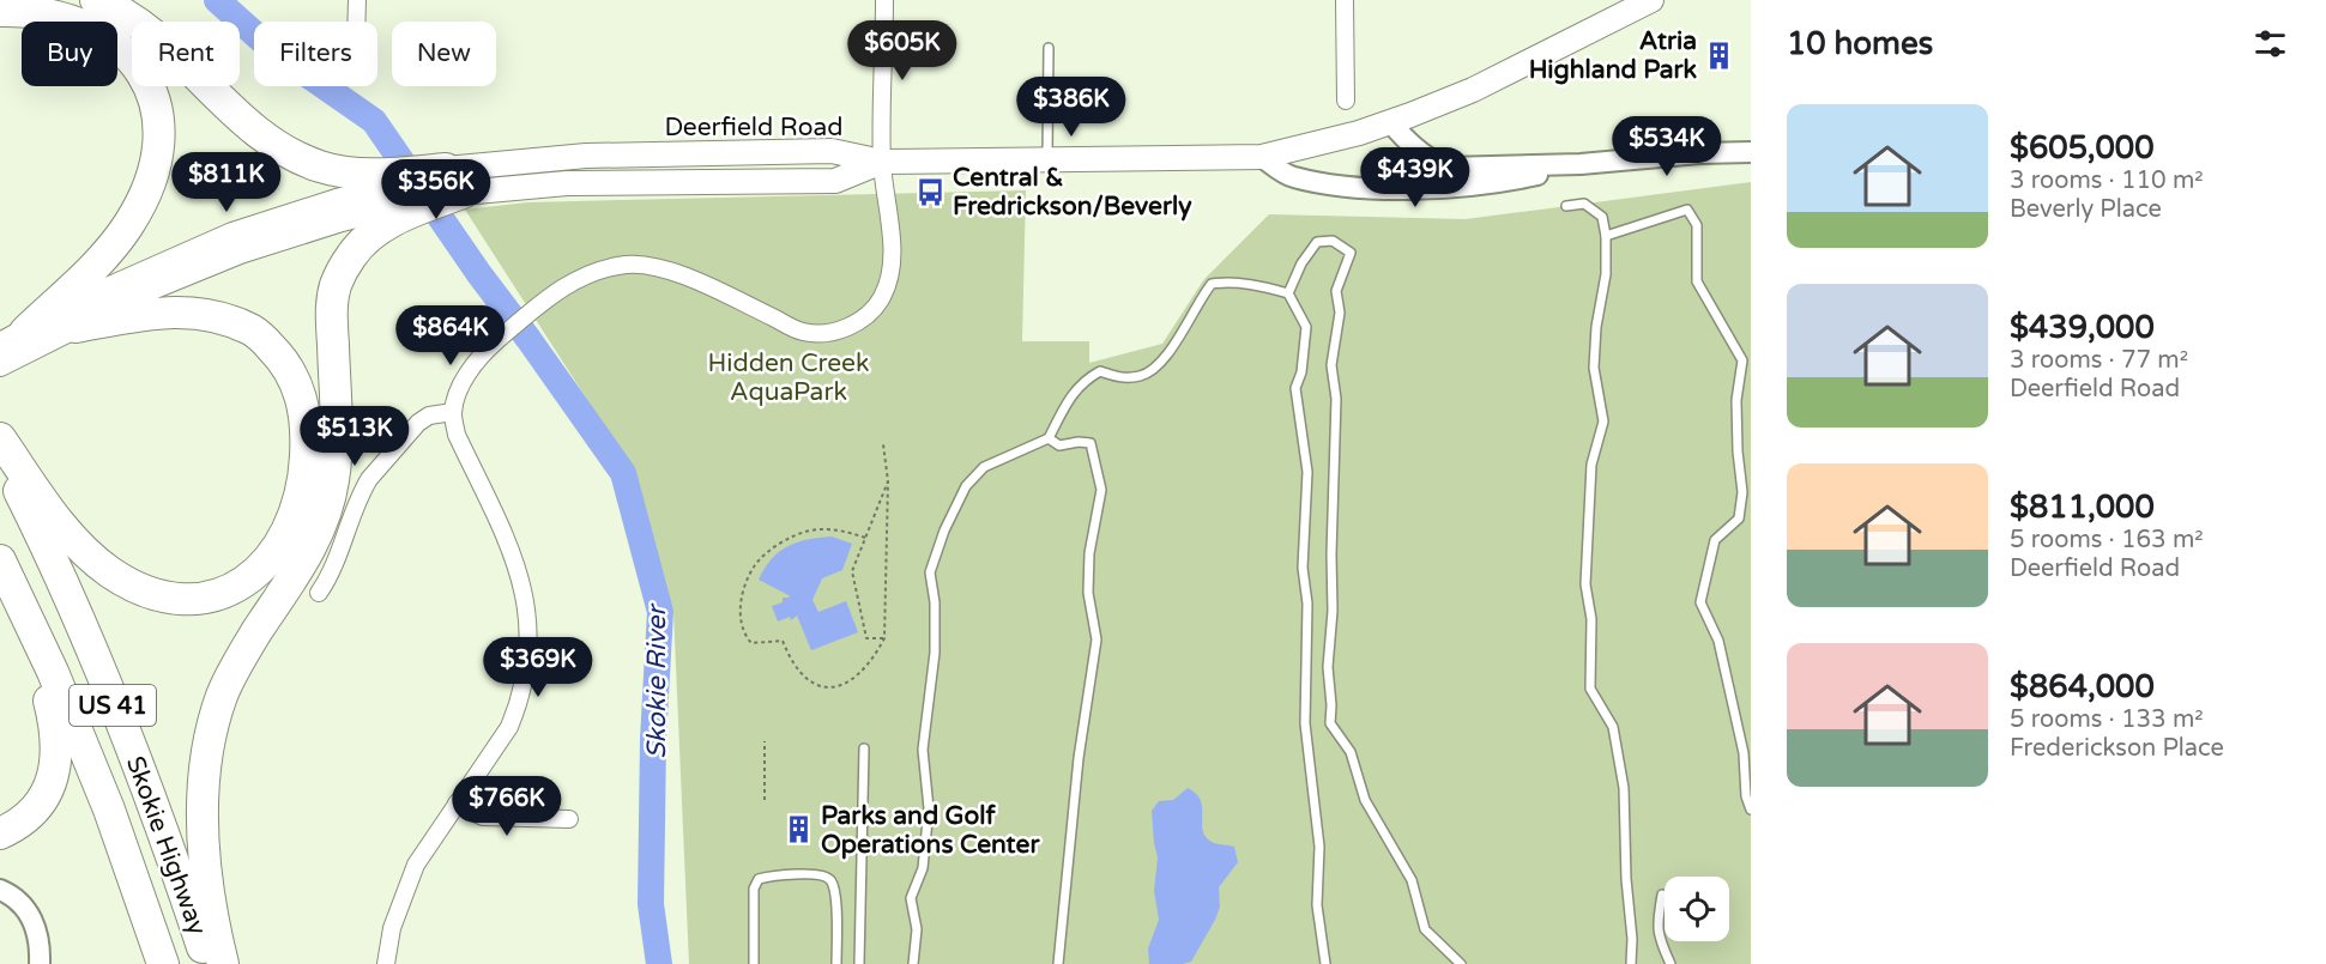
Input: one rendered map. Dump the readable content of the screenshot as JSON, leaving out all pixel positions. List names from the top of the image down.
{
  "streets": {
    "highway": ["US 41", "Skokie Highway"],
    "main road": ["Deerfield Road"]
  },
  "water": ["Skokie River"],
  "parks": ["Hidden Creek AquaPark"],
  "places": {
    "building": ["Atria Highland Park", "Parks and Golf Operations Center"],
    "bus stop": ["Central & Fredrickson/Beverly"]
  },
  "page": {
    "heading": "10 homes",
    "price": [
      "$605K",
      "$386K",
      "$534K",
      "$439K",
      "$811K",
      "$356K",
      "$864K",
      "$513K",
      "$369K",
      "$766K"
    ],
    "chip": [
      "Buy",
      "Rent",
      "Filters",
      "New"
    ],
    "list": [
      {
        "name": "$605,000",
        "note": "3 rooms · 110 m² · Beverly Place"
      },
      {
        "name": "$439,000",
        "note": "3 rooms · 77 m² · Deerfield Road"
      },
      {
        "name": "$811,000",
        "note": "5 rooms · 163 m² · Deerfield Road"
      },
      {
        "name": "$864,000",
        "note": "5 rooms · 133 m² · Frederickson Place"
      }
    ]
  }
}
